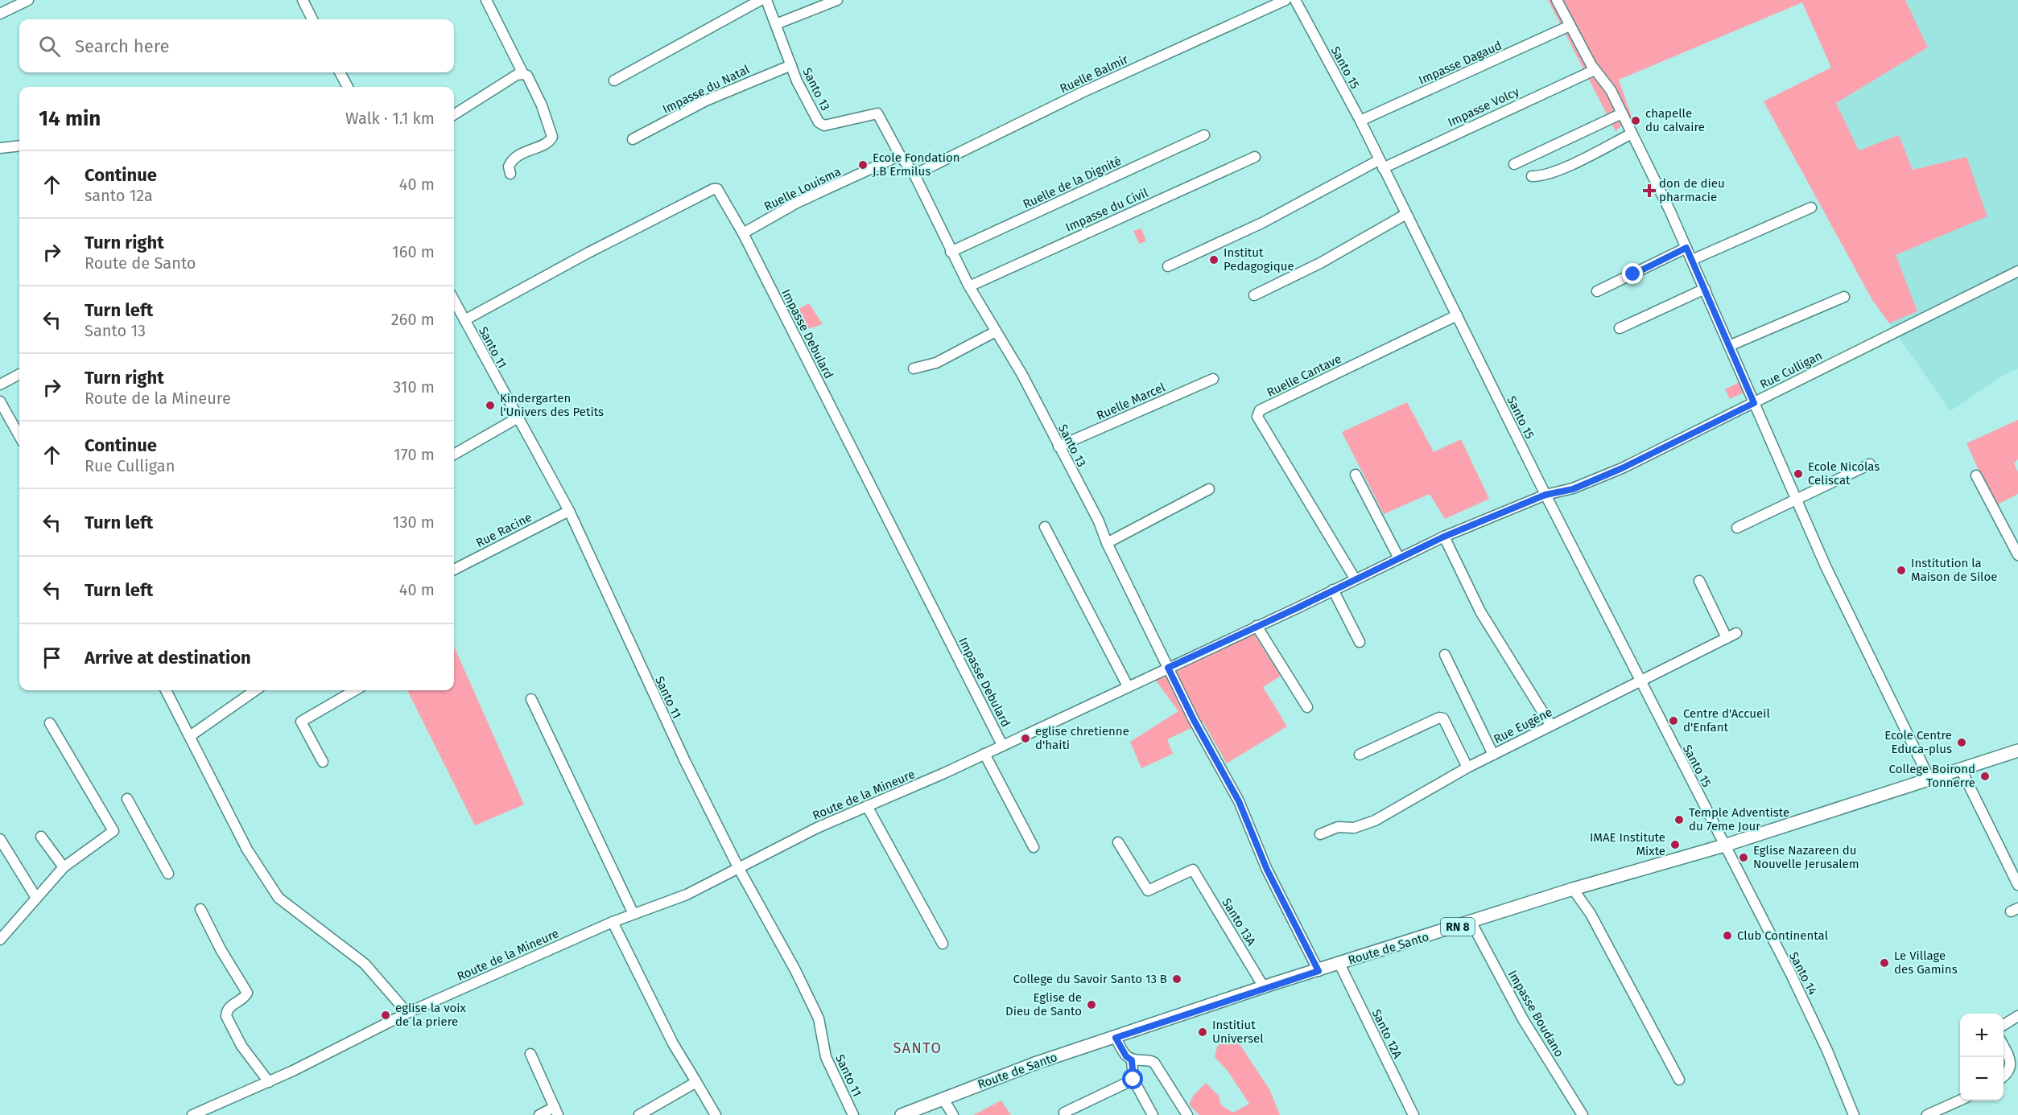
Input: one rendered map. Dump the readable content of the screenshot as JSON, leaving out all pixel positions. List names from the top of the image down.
{
  "streets": {
    "main road": ["RN 8", "Route de Santo"],
    "street": [
      "Impasse Dagaud",
      "Santo 15",
      "Ruelle Balmir",
      "Impasse du Natal",
      "Santo 13",
      "Impasse Volcy",
      "Ruelle de la Dignité",
      "Ruelle Louisma",
      "Impasse du Civil",
      "Impasse Debulard",
      "Santo 11",
      "Rue Culligan",
      "Ruelle Cantave",
      "Ruelle Marcel",
      "Rue Racine",
      "Rue Eugène",
      "Route de la Mineure",
      "Santo 13A",
      "Santo 14",
      "Impasse Boudano",
      "Santo 12A"
    ]
  },
  "crossings": [
    ["Impasse Dagaud", "Santo 15"],
    ["Santo 15", "Impasse Volcy"],
    ["Santo 15", "Rue Culligan"],
    ["Santo 15", "Ruelle Cantave"],
    ["Santo 15", "Rue Eugène"],
    ["Santo 15", "Route de la Mineure"],
    ["Santo 15", "Route de Santo"],
    ["Santo 15", "Santo 14"],
    ["Ruelle Balmir", "Santo 13"],
    ["Impasse du Natal", "Santo 13"],
    ["Santo 13", "Ruelle de la Dignité"],
    ["Santo 13", "Ruelle Louisma"],
    ["Santo 13", "Impasse du Civil"],
    ["Santo 13", "Ruelle Marcel"],
    ["Santo 13", "Route de la Mineure"],
    ["Santo 13", "Route de Santo"],
    ["Ruelle Louisma", "Impasse Debulard"],
    ["Impasse Debulard", "Santo 11"],
    ["Impasse Debulard", "Route de la Mineure"],
    ["Santo 11", "Rue Racine"],
    ["Santo 11", "Route de la Mineure"],
    ["Rue Culligan", "Route de la Mineure"],
    ["Ruelle Cantave", "Route de la Mineure"],
    ["Santo 13A", "Route de Santo"],
    ["Route de Santo", "Santo 14"],
    ["Route de Santo", "Impasse Boudano"],
    ["Route de Santo", "Santo 12A"]
  ],
  "districts": ["SANTO"],
  "places": {
    "other": [
      "chapelle du calvaire",
      "Ecole Fondation J.B Ermilus",
      "Institut Pedagogique",
      "Kindergarten l'Univers des Petits",
      "Ecole Nicolas Celiscat",
      "Institution la Maison de Siloe",
      "Centre d'Accueil d'Enfant",
      "eglise chretienne d'haiti",
      "Ecole Centre Educa-plus",
      "College Boirond Tonnerre",
      "Temple Adventiste du 7eme Jour",
      "IMAE Institute Mixte",
      "Eglise Nazareen du Nouvelle Jerusalem",
      "Club Continental",
      "Le Village des Gamins",
      "College du Savoir Santo 13 B",
      "Eglise de Dieu de Santo",
      "eglise la voix de la priere",
      "Institiut Universel"
    ],
    "health": ["don de dieu pharmacie"]
  },
  "page": {
    "search": "Search here",
    "heading": ["14 min", "Walk · 1.1 km"],
    "list": [
      ["Continue", "santo 12a", "40 m"],
      ["Turn right", "Route de Santo", "160 m"],
      ["Turn left", "Santo 13", "260 m"],
      ["Turn right", "Route de la Mineure", "310 m"],
      ["Continue", "Rue Culligan", "170 m"],
      ["Turn left", "130 m"],
      ["Turn left", "40 m"],
      "Arrive at destination"
    ],
    "map_buttons": ["+", "−"]
  }
}
